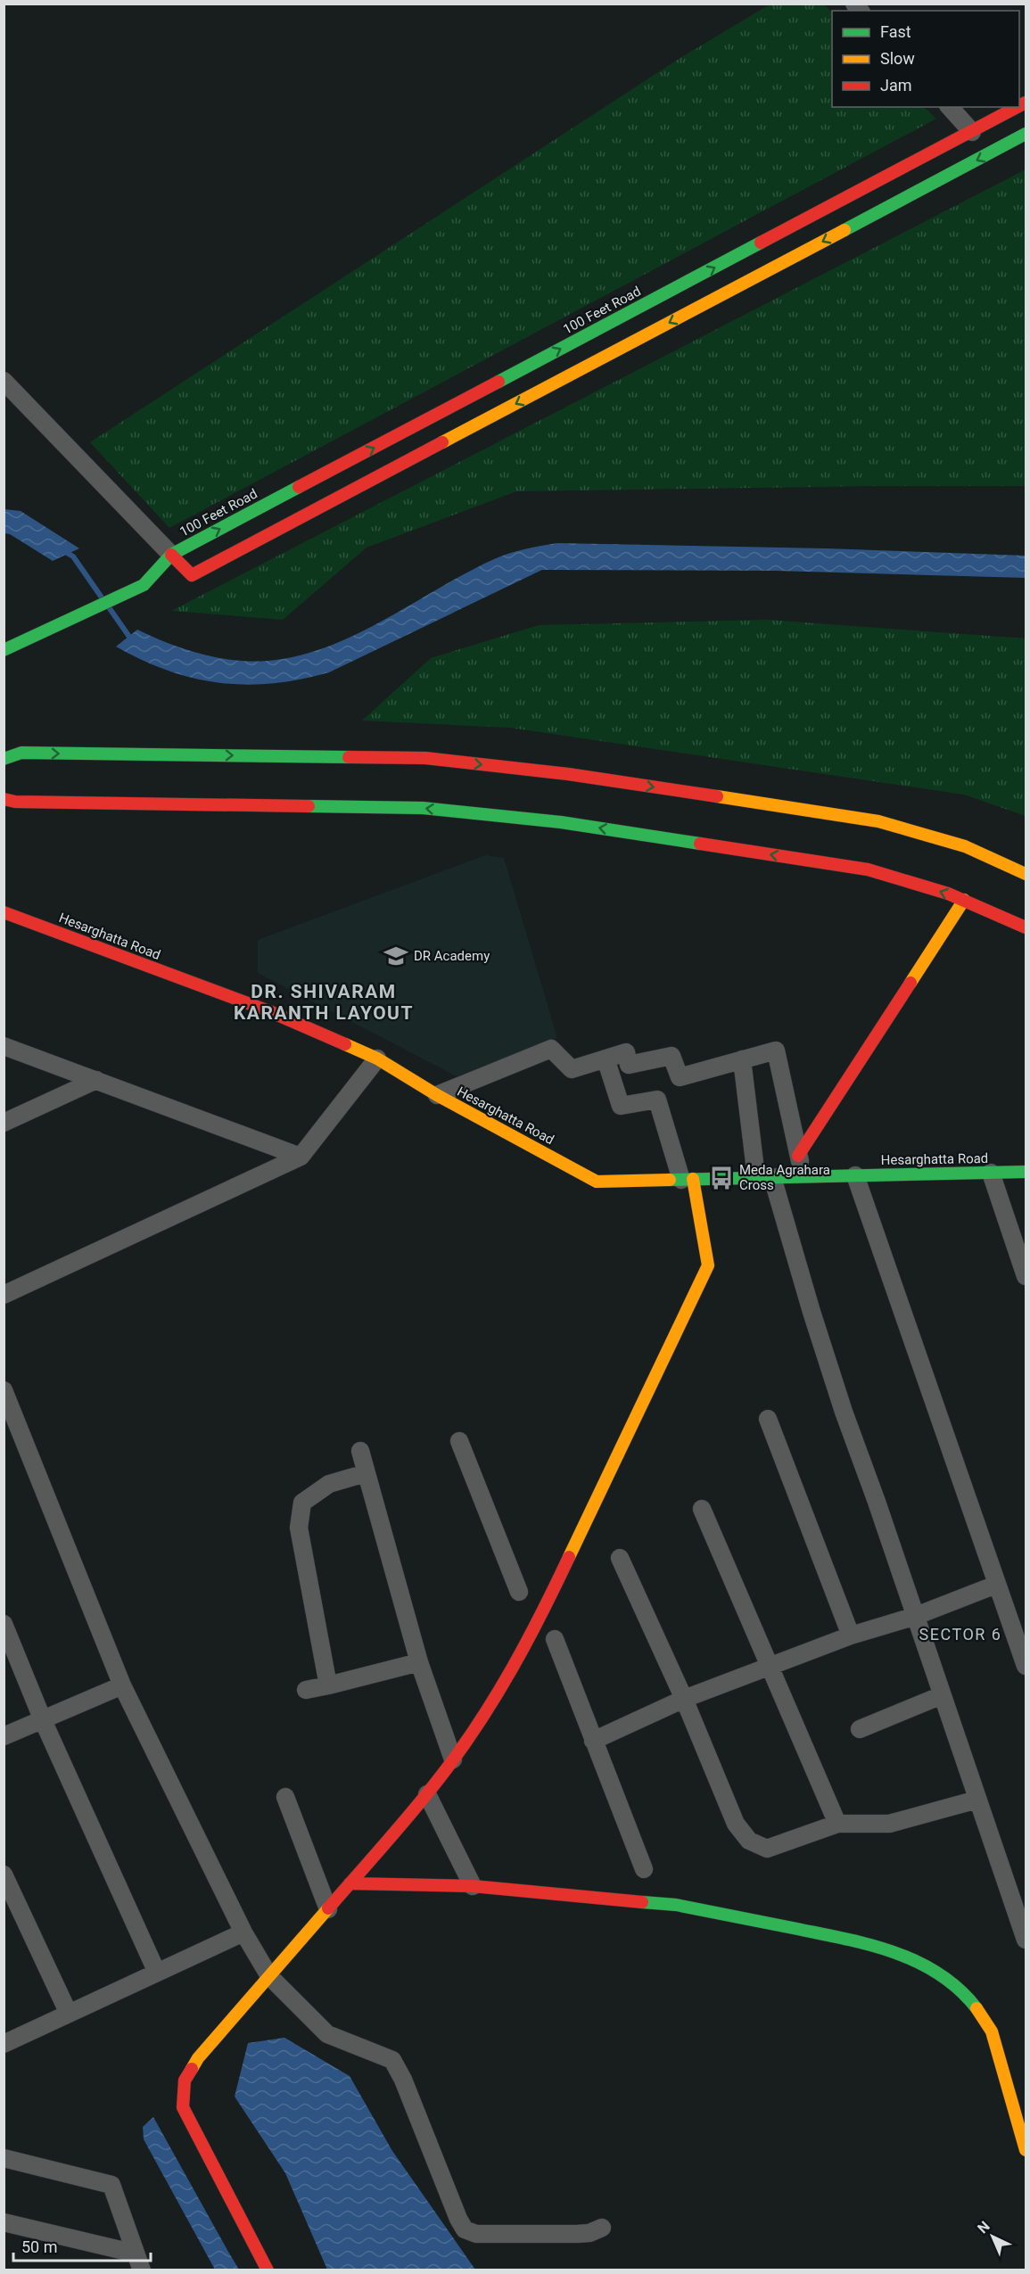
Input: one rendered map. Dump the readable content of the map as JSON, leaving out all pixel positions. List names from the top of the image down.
{
  "streets": {
    "main road": ["100 Feet Road", "Hesarghatta Road"]
  },
  "districts": ["DR. SHIVARAM KARANTH LAYOUT", "SECTOR 6"],
  "places": {
    "school or university": ["DR Academy"],
    "bus stop": ["Meda Agrahara Cross"]
  },
  "legend": ["Fast", "Slow", "Jam"],
  "scale_bar": "50 m",
  "north": "top left"
}
